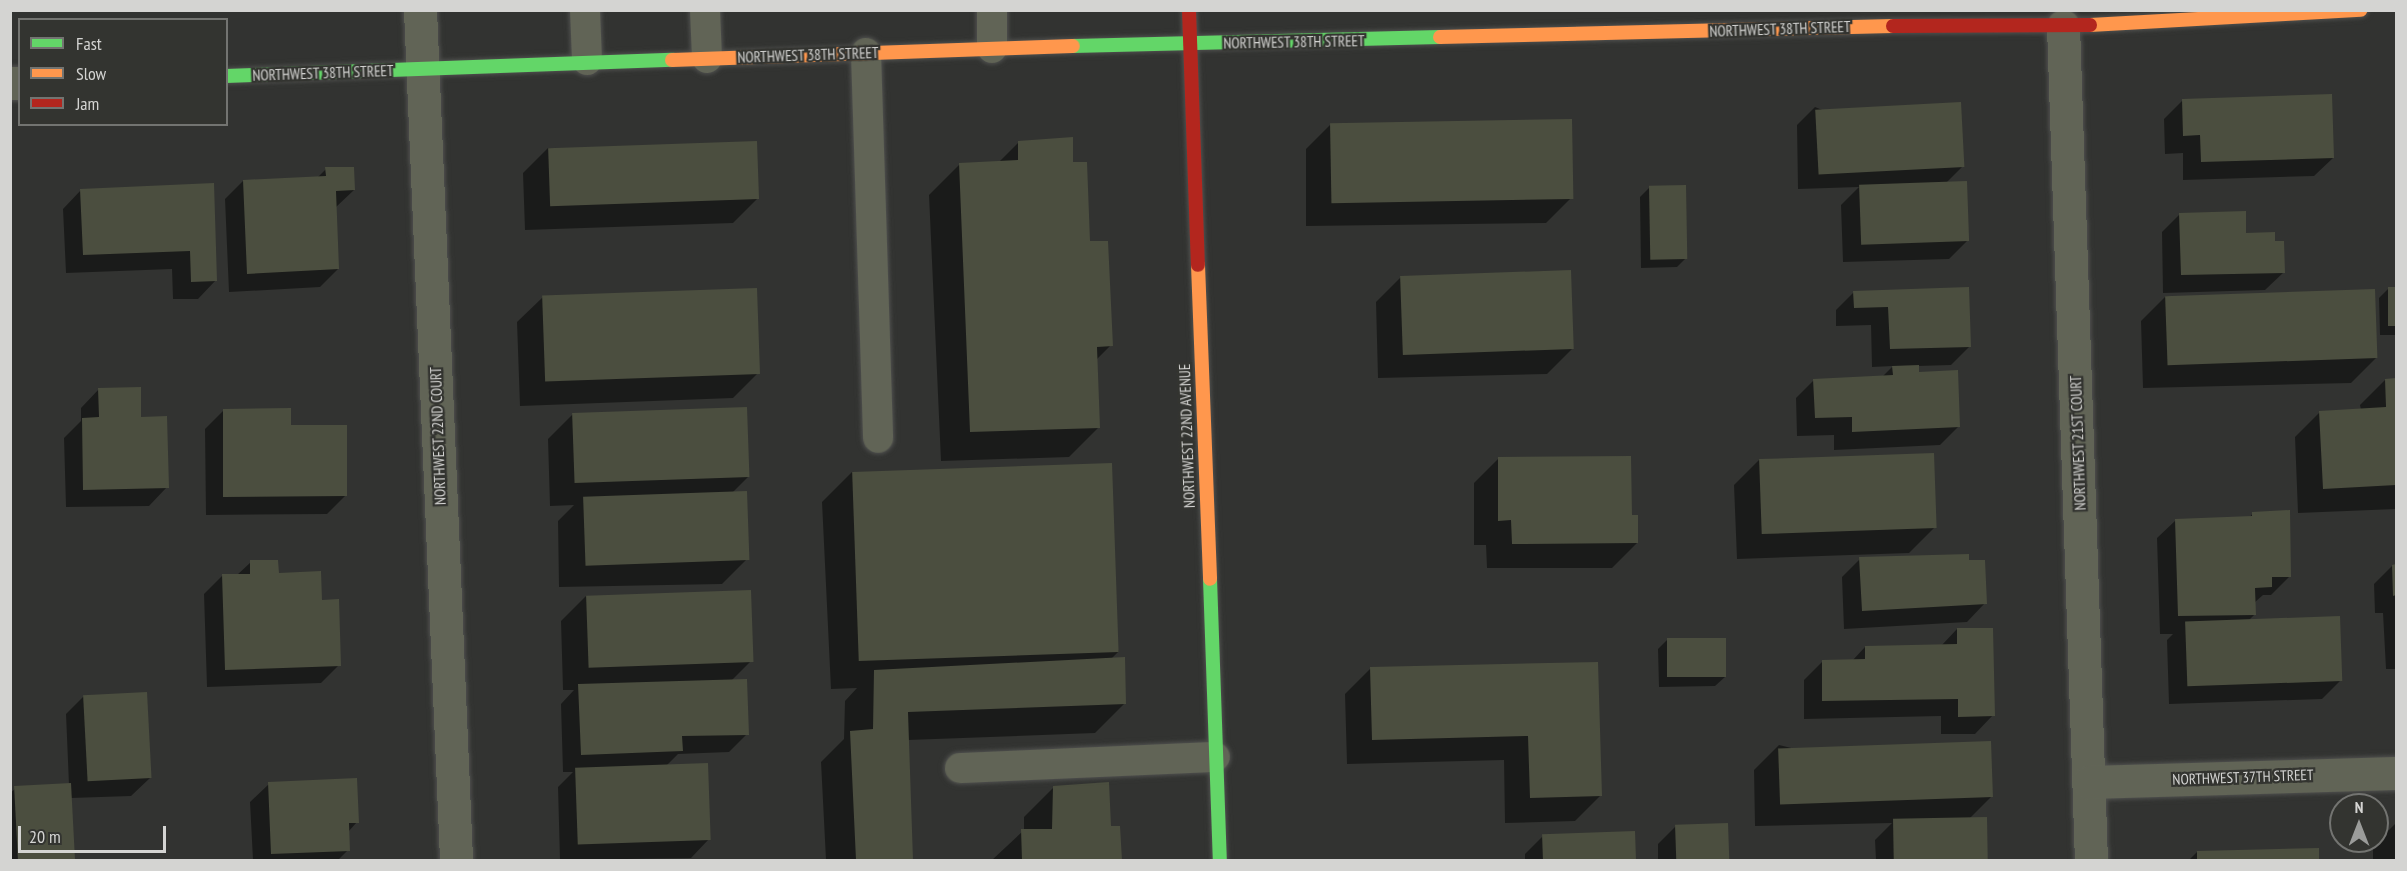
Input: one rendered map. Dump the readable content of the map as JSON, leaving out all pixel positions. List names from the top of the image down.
{
  "streets": {
    "street": [
      "NORTHWEST 38TH STREET",
      "NORTHWEST 22ND COURT",
      "NORTHWEST 22ND AVENUE",
      "NORTHWEST 21ST COURT",
      "NORTHWEST 37TH STREET"
    ]
  },
  "crossings": [
    ["NORTHWEST 38TH STREET", "NORTHWEST 22ND COURT"],
    ["NORTHWEST 38TH STREET", "NORTHWEST 22ND AVENUE"],
    ["NORTHWEST 38TH STREET", "NORTHWEST 21ST COURT"],
    ["NORTHWEST 21ST COURT", "NORTHWEST 37TH STREET"]
  ],
  "legend": ["Fast", "Slow", "Jam"],
  "scale_bar": "20 m",
  "north": "top"
}
